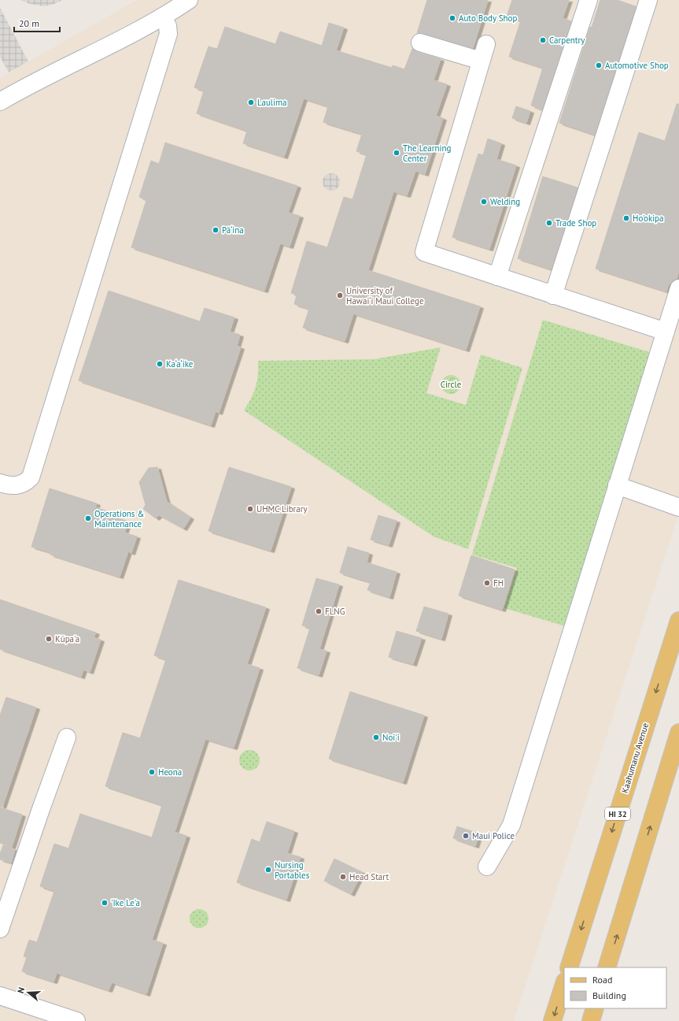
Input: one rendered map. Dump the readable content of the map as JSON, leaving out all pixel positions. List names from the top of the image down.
{
  "streets": {
    "main road": ["Kaahumanu Avenue", "HI 32"]
  },
  "parks": ["Circle"],
  "places": [
    "Auto Body Shop",
    "Carpentry",
    "Automotive Shop",
    "Laulima",
    "The Learning Center",
    "Welding",
    "Ho'okipa",
    "Trade Shop",
    "Pā‘ina",
    "University of Hawai‘i Maui College",
    "Ka‘a‘ike",
    "UHMC Library",
    "Operations & Maintenance",
    "FH",
    "FLNG",
    "Kūpa'a",
    "Noi'i",
    "Heona",
    "Maui Police",
    "Nursing Portables",
    "Head Start",
    "'Ike Le'a"
  ],
  "legend": ["Road", "Building"],
  "scale_bar": "20 m",
  "north": "left"
}
